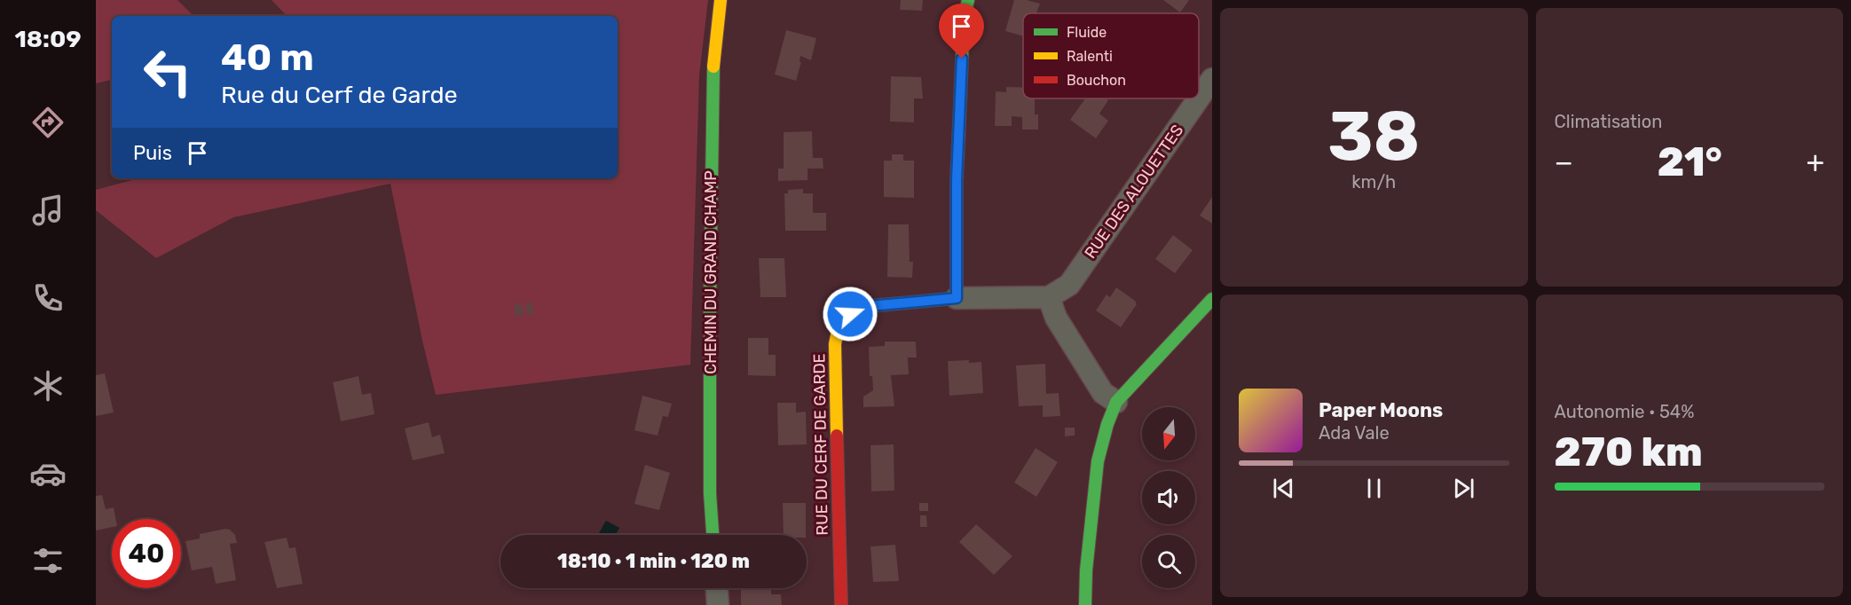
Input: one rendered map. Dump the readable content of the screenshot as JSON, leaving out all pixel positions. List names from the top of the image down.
{
  "streets": {
    "street": ["RUE DES ALOUETTES", "CHEMIN DU GRAND CHAMP", "RUE DU CERF DE GARDE"]
  },
  "legend": ["Fluide", "Ralenti", "Bouchon"],
  "north": "bottom",
  "page": {
    "tabs": "18:09",
    "tile": [
      ["38", "km/h"],
      "Climatisation",
      ["Autonomie · 54%", "270 km"]
    ],
    "turn": ["40 m", "Rue du Cerf de Garde"],
    "then": "Puis",
    "heat": ["−", "21°", "+"],
    "song": ["Paper Moons", "Ada Vale"],
    "limit": "40",
    "trip": "18:10 · 1 min · 120 m"
  }
}
